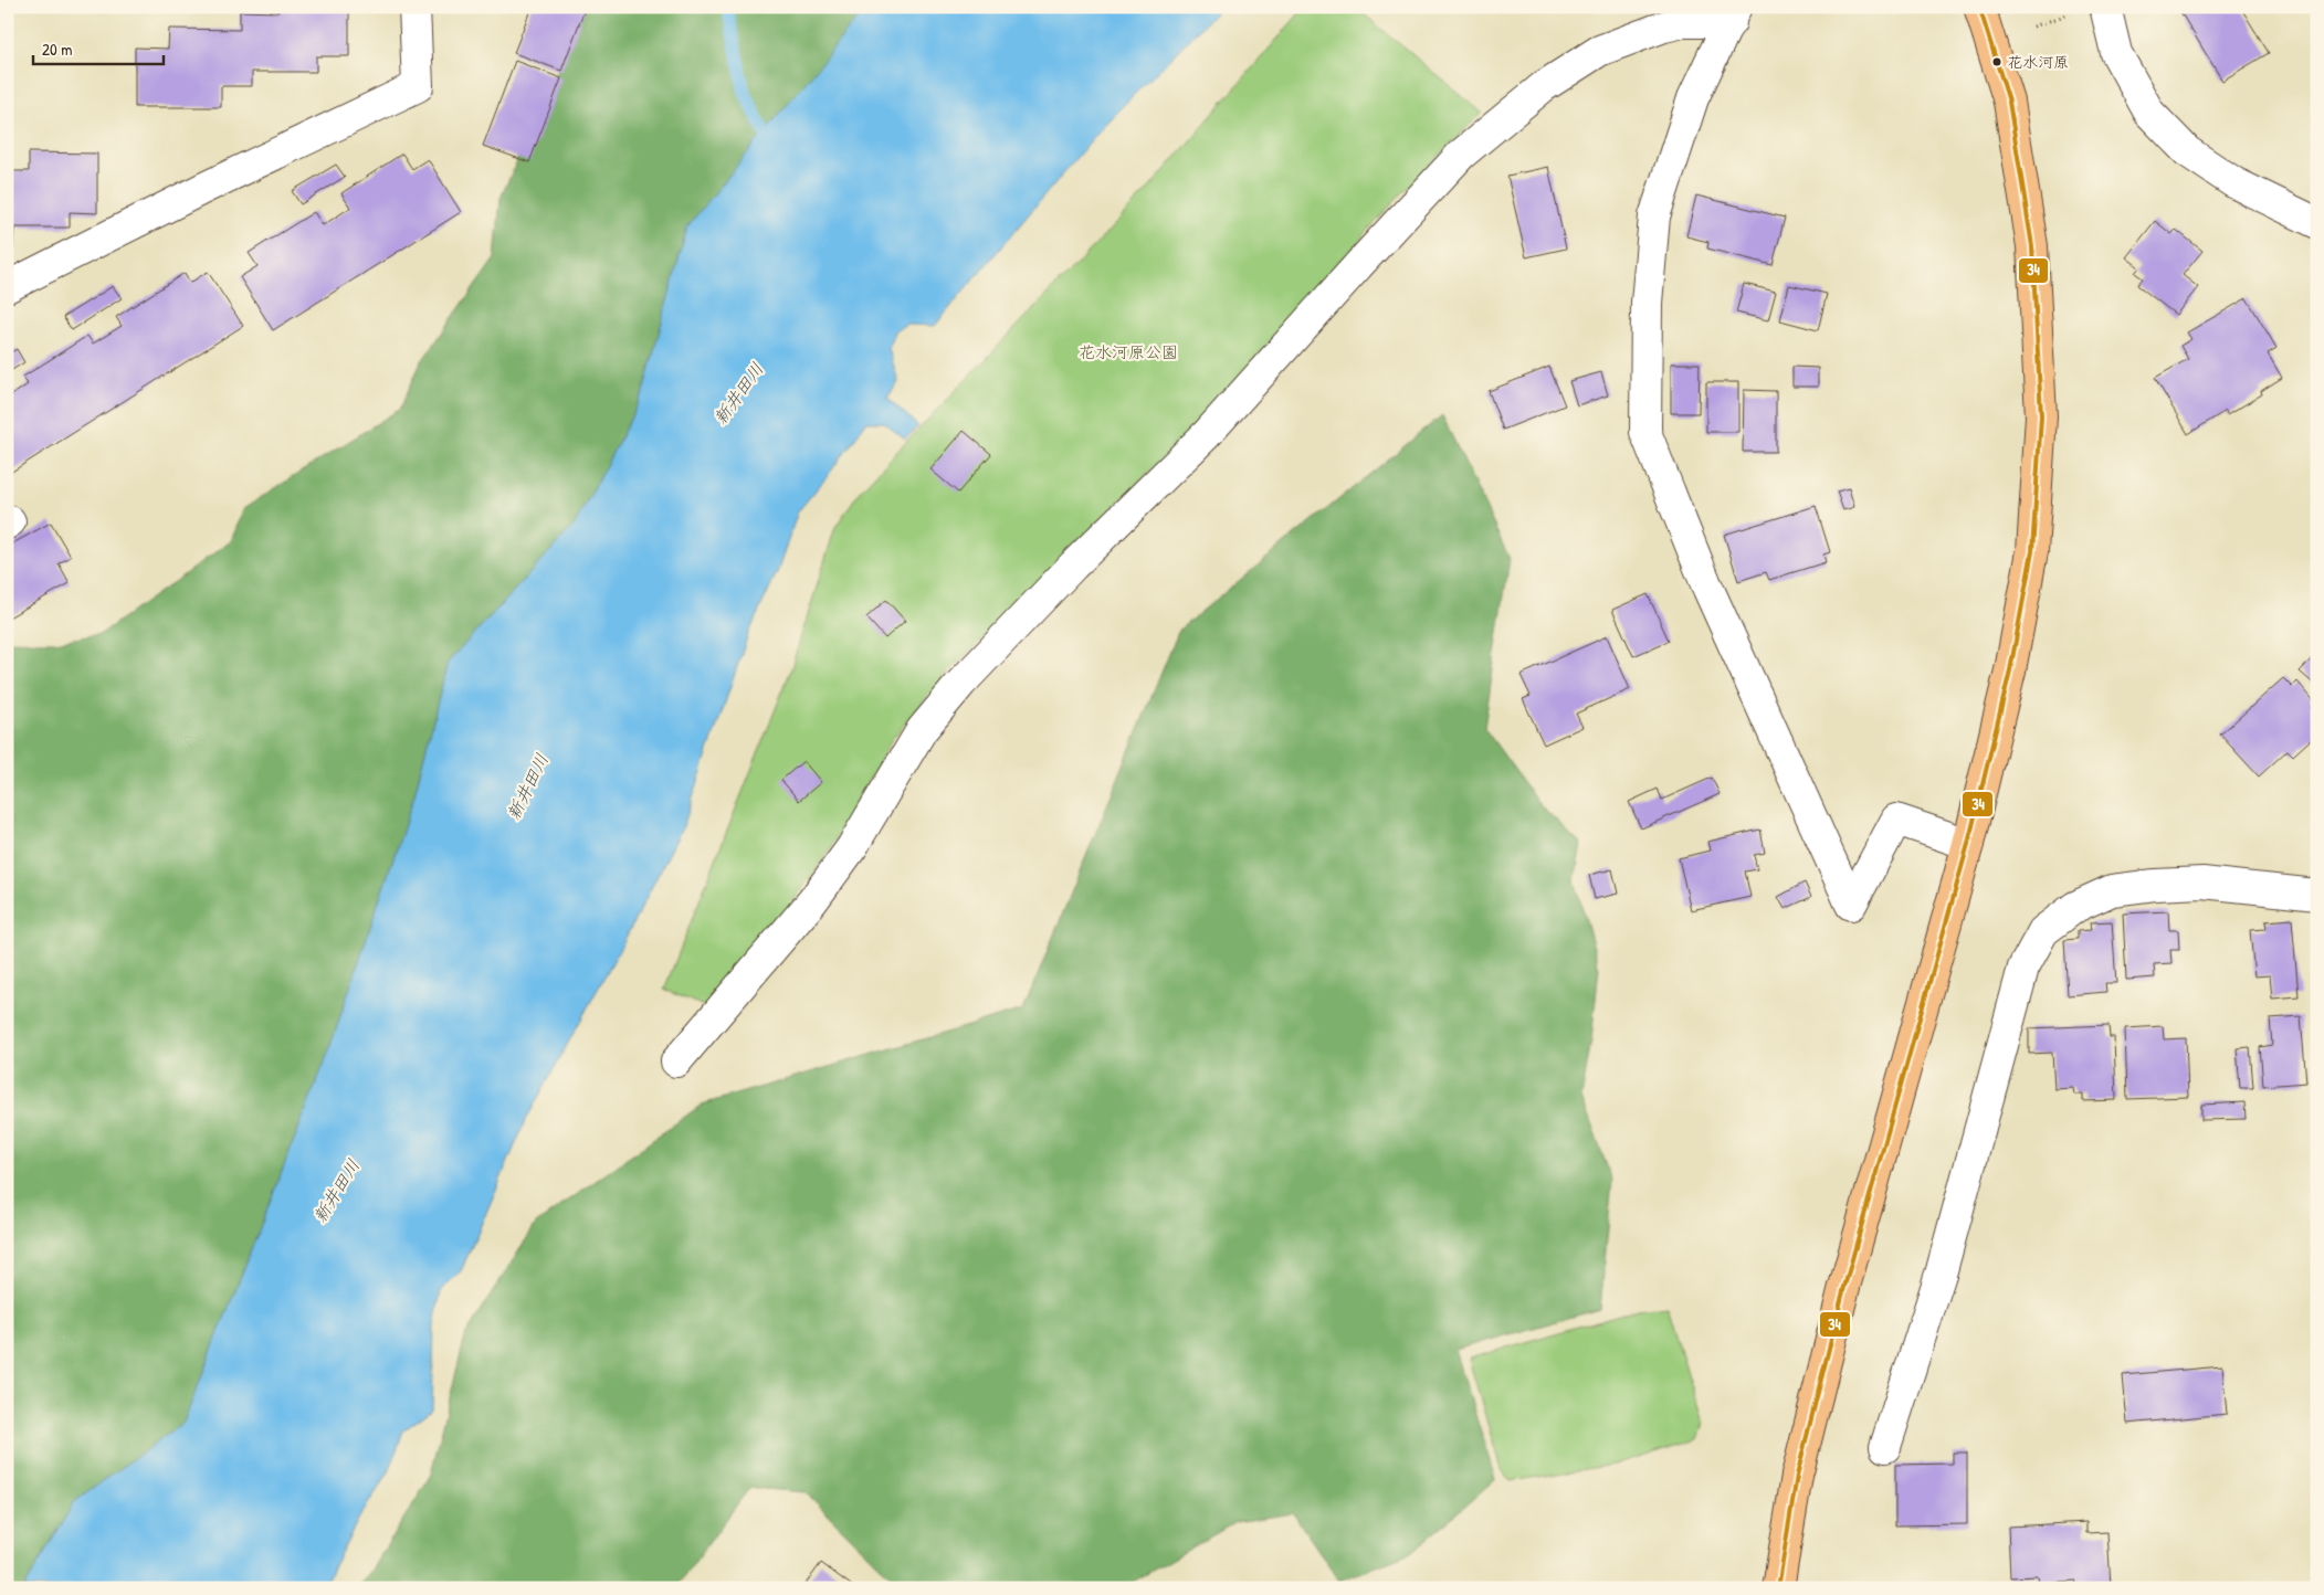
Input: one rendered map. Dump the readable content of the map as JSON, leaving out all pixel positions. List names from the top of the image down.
{
  "water": ["新井田川"],
  "parks": ["花水河原公園"],
  "places": ["花水河原"],
  "lines": ["transit line 34"],
  "scale_bar": "20 m"
}
